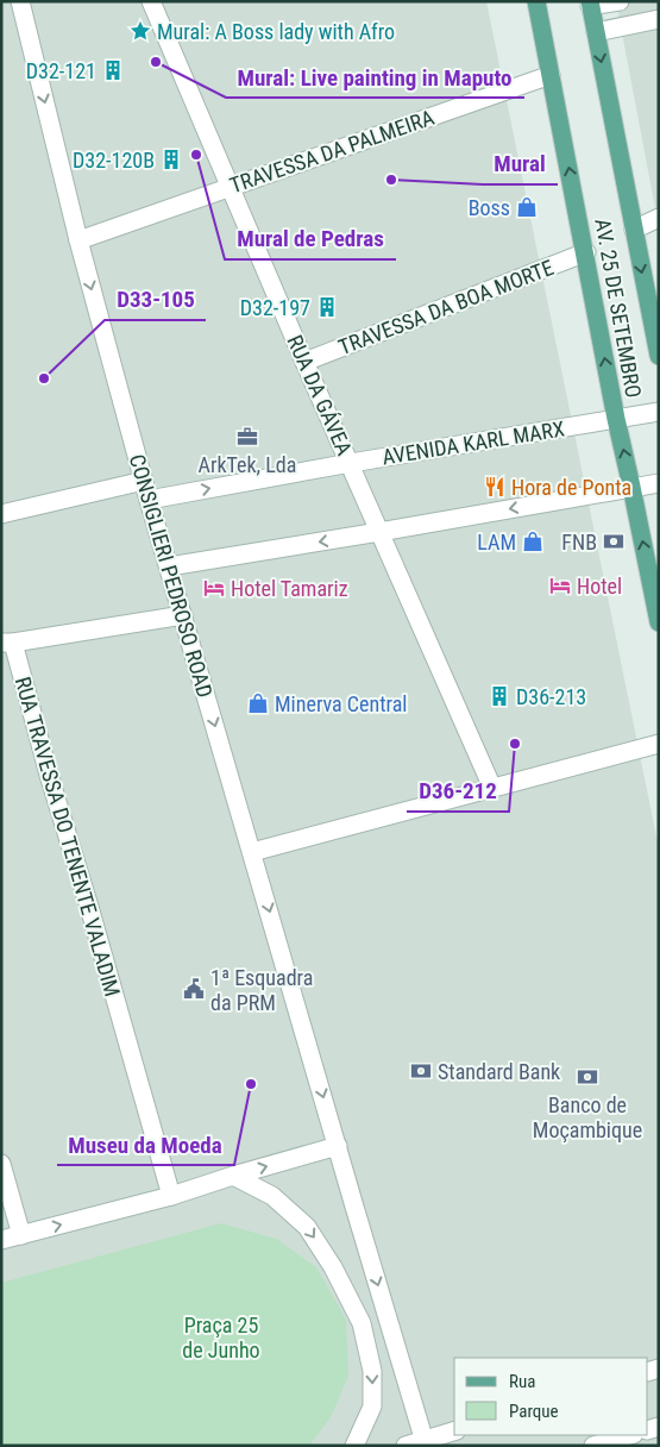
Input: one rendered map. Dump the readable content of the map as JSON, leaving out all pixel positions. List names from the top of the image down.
{
  "streets": {
    "main road": ["AV. 25 DE SETEMBRO"],
    "street": [
      "TRAVESSA DA PALMEIRA",
      "TRAVESSA DA BOA MORTE",
      "RUA DA GÁVEA",
      "AVENIDA KARL MARX",
      "CONSIGLIERI PEDROSO ROAD",
      "RUA TRAVESSA DO TENENTE VALADIM"
    ]
  },
  "crossings": [
    ["TRAVESSA DA PALMEIRA", "AV. 25 DE SETEMBRO"],
    ["TRAVESSA DA PALMEIRA", "RUA DA GÁVEA"],
    ["TRAVESSA DA PALMEIRA", "CONSIGLIERI PEDROSO ROAD"],
    ["TRAVESSA DA BOA MORTE", "AV. 25 DE SETEMBRO"],
    ["TRAVESSA DA BOA MORTE", "RUA DA GÁVEA"],
    ["AV. 25 DE SETEMBRO", "AVENIDA KARL MARX"],
    ["RUA DA GÁVEA", "AVENIDA KARL MARX"],
    ["AVENIDA KARL MARX", "CONSIGLIERI PEDROSO ROAD"],
    ["CONSIGLIERI PEDROSO ROAD", "RUA TRAVESSA DO TENENTE VALADIM"]
  ],
  "one_way": ["CONSIGLIERI PEDROSO ROAD"],
  "parks": ["Praça 25 de Junho"],
  "places": {
    "place": ["Mural: A Boss lady with Afro"],
    "other": [
      "Mural: Live painting in Maputo",
      "Mural de Pedras",
      "Mural",
      "D33-105",
      "D36-212",
      "Museu da Moeda"
    ],
    "building": [
      "D32-121",
      "D32-120B",
      "D32-197",
      "D36-213"
    ],
    "shop": ["Boss", "LAM", "Minerva Central"],
    "office": ["ArkTek, Lda"],
    "restaurant": ["Hora de Ponta"],
    "bank": ["FNB", "Standard Bank", "Banco de Moçambique"],
    "hotel": ["Hotel", "Hotel Tamariz"],
    "public building": ["1ª Esquadra da PRM"]
  },
  "legend": ["Rua", "Parque"]
}
